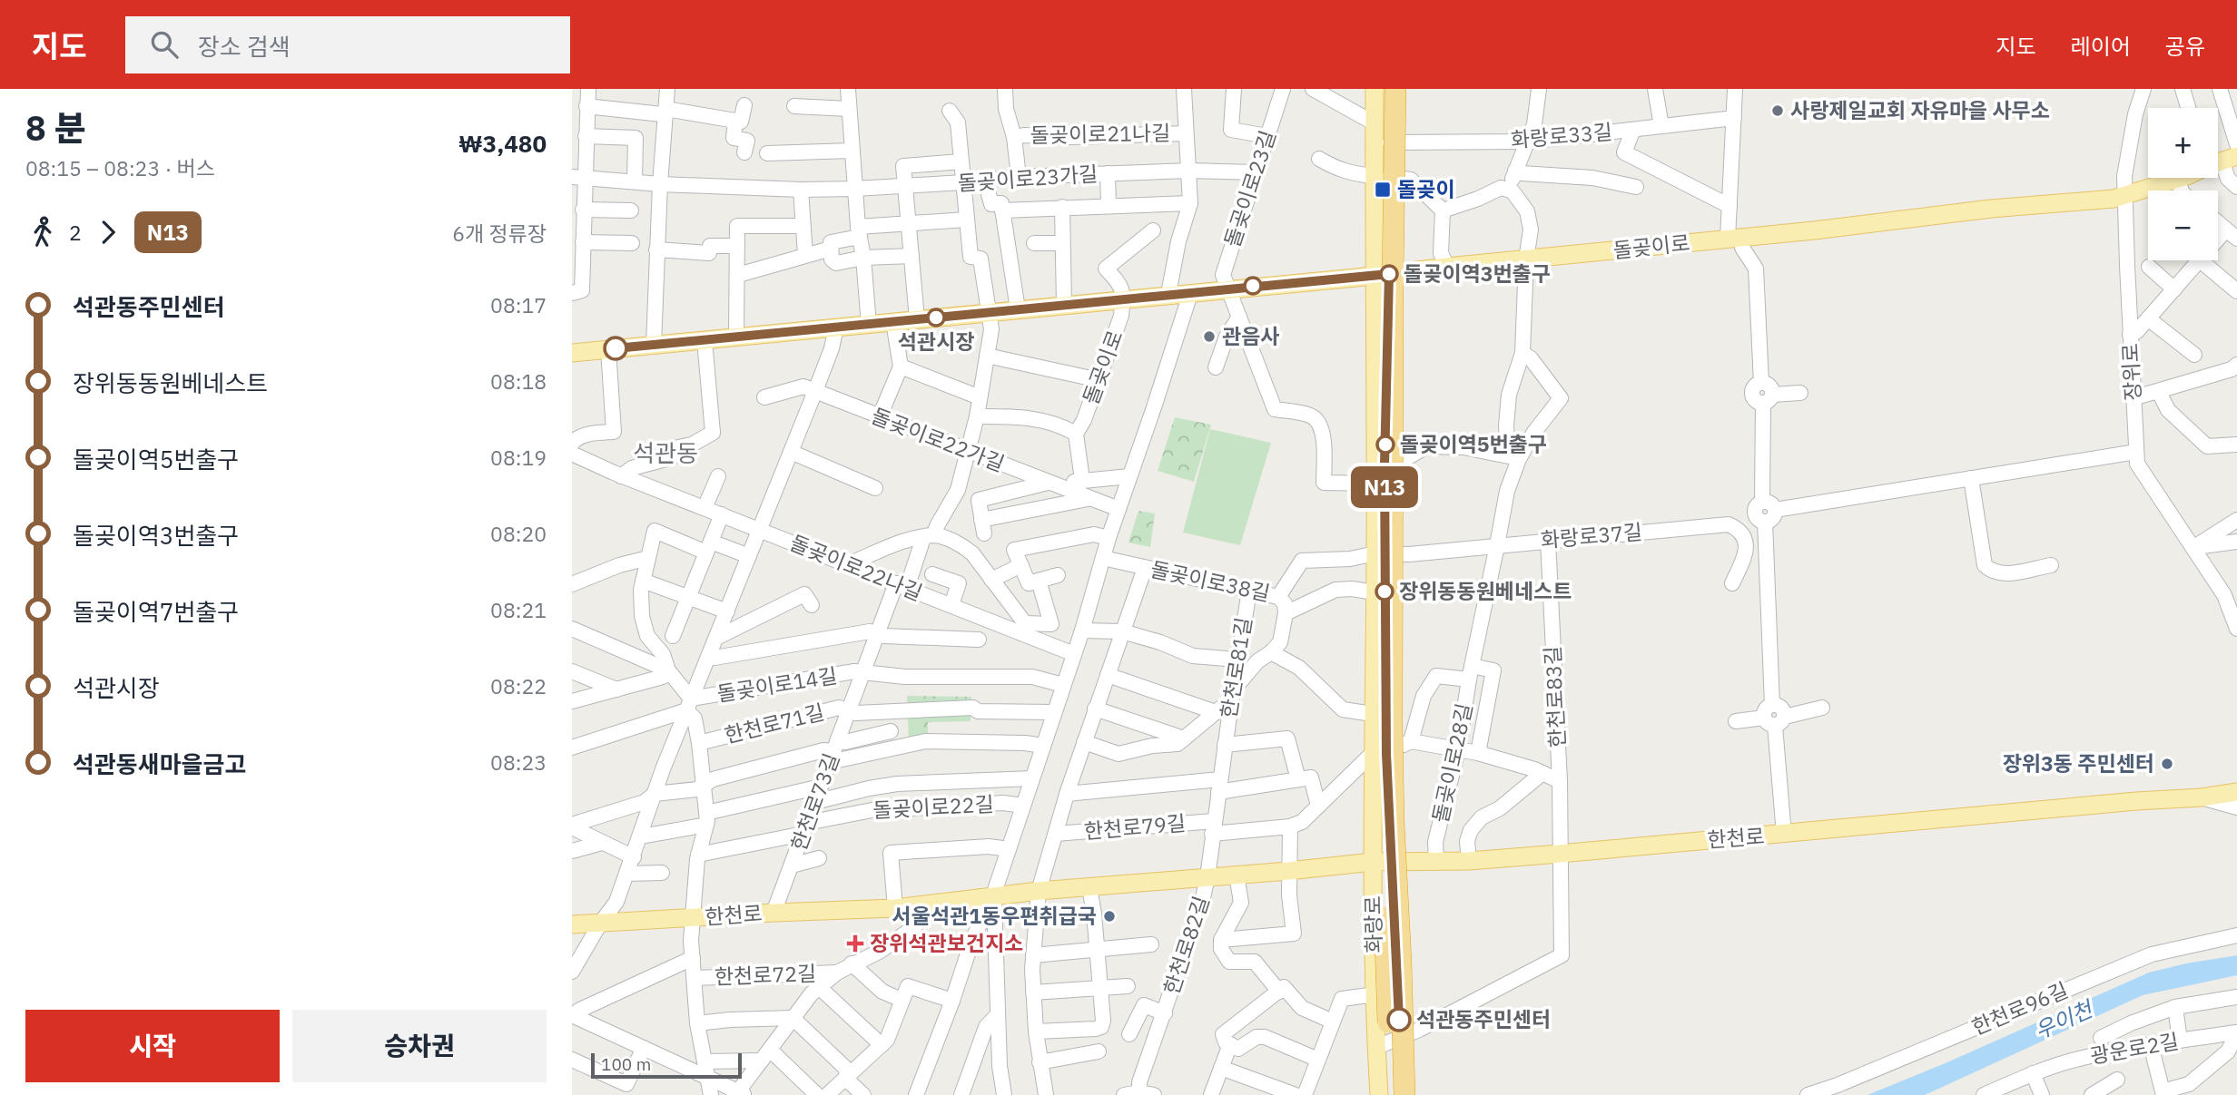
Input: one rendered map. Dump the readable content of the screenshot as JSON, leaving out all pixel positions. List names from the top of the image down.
{
  "streets": {
    "main road": ["돌곶이로", "한천로", "화랑로"],
    "street": [
      "돌곶이로21나길",
      "화랑로33길",
      "돌곶이로23가길",
      "돌곶이로23길",
      "장위로",
      "돌곶이로22가길",
      "화랑로37길",
      "돌곶이로22나길",
      "돌곶이로38길",
      "한천로81길",
      "돌곶이로14길",
      "한천로83길",
      "한천로71길",
      "돌곶이로28길",
      "한천로73길",
      "돌곶이로22길",
      "한천로79길",
      "한천로82길",
      "한천로72길",
      "한천로96길",
      "광운로2길"
    ]
  },
  "crossings": [
    ["화랑로33길", "화랑로"],
    ["돌곶이로23가길", "돌곶이로23길"],
    ["돌곶이로23길", "돌곶이로"],
    ["돌곶이로", "장위로"],
    ["돌곶이로", "돌곶이로14길"],
    ["돌곶이로", "돌곶이로28길"],
    ["돌곶이로", "한천로73길"],
    ["돌곶이로", "돌곶이로22길"],
    ["돌곶이로", "화랑로"],
    ["돌곶이로22가길", "돌곶이로14길"],
    ["돌곶이로22가길", "한천로73길"],
    ["돌곶이로22가길", "돌곶이로22길"],
    ["화랑로37길", "돌곶이로38길"],
    ["화랑로37길", "한천로83길"],
    ["화랑로37길", "돌곶이로28길"],
    ["화랑로37길", "화랑로"],
    ["돌곶이로22나길", "돌곶이로14길"],
    ["돌곶이로22나길", "한천로73길"],
    ["돌곶이로22나길", "돌곶이로22길"],
    ["돌곶이로38길", "한천로81길"],
    ["돌곶이로38길", "돌곶이로22길"],
    ["돌곶이로38길", "한천로79길"],
    ["돌곶이로38길", "화랑로"],
    ["한천로81길", "한천로79길"],
    ["한천로81길", "한천로"],
    ["한천로81길", "한천로82길"],
    ["돌곶이로14길", "한천로71길"],
    ["돌곶이로14길", "한천로73길"],
    ["돌곶이로14길", "한천로"],
    ["한천로83길", "한천로"],
    ["한천로83길", "화랑로"],
    ["한천로71길", "한천로73길"],
    ["한천로71길", "한천로"],
    ["한천로71길", "한천로72길"],
    ["돌곶이로28길", "한천로"],
    ["한천로73길", "돌곶이로22길"],
    ["한천로73길", "한천로"],
    ["돌곶이로22길", "한천로"],
    ["한천로79길", "한천로"],
    ["한천로", "화랑로"],
    ["한천로", "한천로82길"],
    ["한천로", "한천로72길"]
  ],
  "districts": ["석관동"],
  "water": ["우이천"],
  "places": {
    "other": [
      "사랑제일교회 자유마을 사무소",
      "돌곶이역3번출구",
      "석관시장",
      "관음사",
      "돌곶이역5번출구",
      "장위동동원베네스트",
      "장위3동 주민센터",
      "서울석관1동우편취급국",
      "석관동주민센터"
    ],
    "transit": ["돌곶이"],
    "health": ["장위석관보건지소"]
  },
  "lines": ["bus line N13"],
  "scale_bar": "100 m",
  "page": {
    "header": "지도",
    "search": "장소 검색",
    "nav": ["지도", "레이어", "공유"],
    "heading": ["8 분", "08:15 – 08:23 · 버스", "₩3,480"],
    "on_map": "N13",
    "map_buttons": ["+", "−"],
    "legs": ["2", "N13", "6개 정류장"],
    "list": [
      {
        "name": "석관동주민센터",
        "value": "08:17"
      },
      {
        "name": "장위동동원베네스트",
        "value": "08:18"
      },
      {
        "name": "돌곶이역5번출구",
        "value": "08:19"
      },
      {
        "name": "돌곶이역3번출구",
        "value": "08:20"
      },
      {
        "name": "돌곶이역7번출구",
        "value": "08:21"
      },
      {
        "name": "석관시장",
        "value": "08:22"
      },
      {
        "name": "석관동새마을금고",
        "value": "08:23"
      }
    ],
    "buttons": ["시작", "승차권"],
    "scale": "100 m"
  }
}
